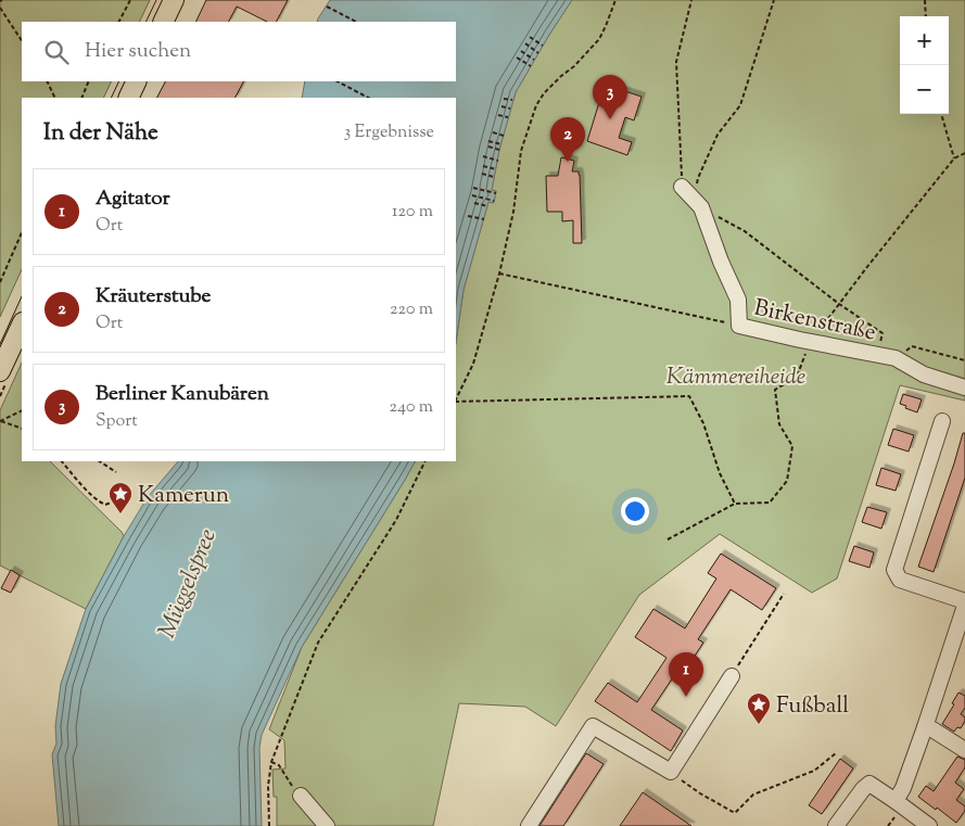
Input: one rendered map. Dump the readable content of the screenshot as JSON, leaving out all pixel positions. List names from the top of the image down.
{
  "streets": {
    "street": ["Birkenstraße"]
  },
  "water": ["Müggelspree"],
  "parks": ["Kämmereiheide"],
  "places": {
    "place": ["Kamerun", "Fußball"]
  },
  "page": {
    "map_buttons": ["+", "−"],
    "search": "Hier suchen",
    "pins": ["3", "2", "1"],
    "heading": ["In der Nähe", "3 Ergebnisse"],
    "list": [
      {
        "mark": "1",
        "name": "Agitator",
        "note": "Ort",
        "value": "120 m"
      },
      {
        "mark": "2",
        "name": "Kräuterstube",
        "note": "Ort",
        "value": "220 m"
      },
      {
        "mark": "3",
        "name": "Berliner Kanubären",
        "note": "Sport",
        "value": "240 m"
      }
    ]
  }
}
